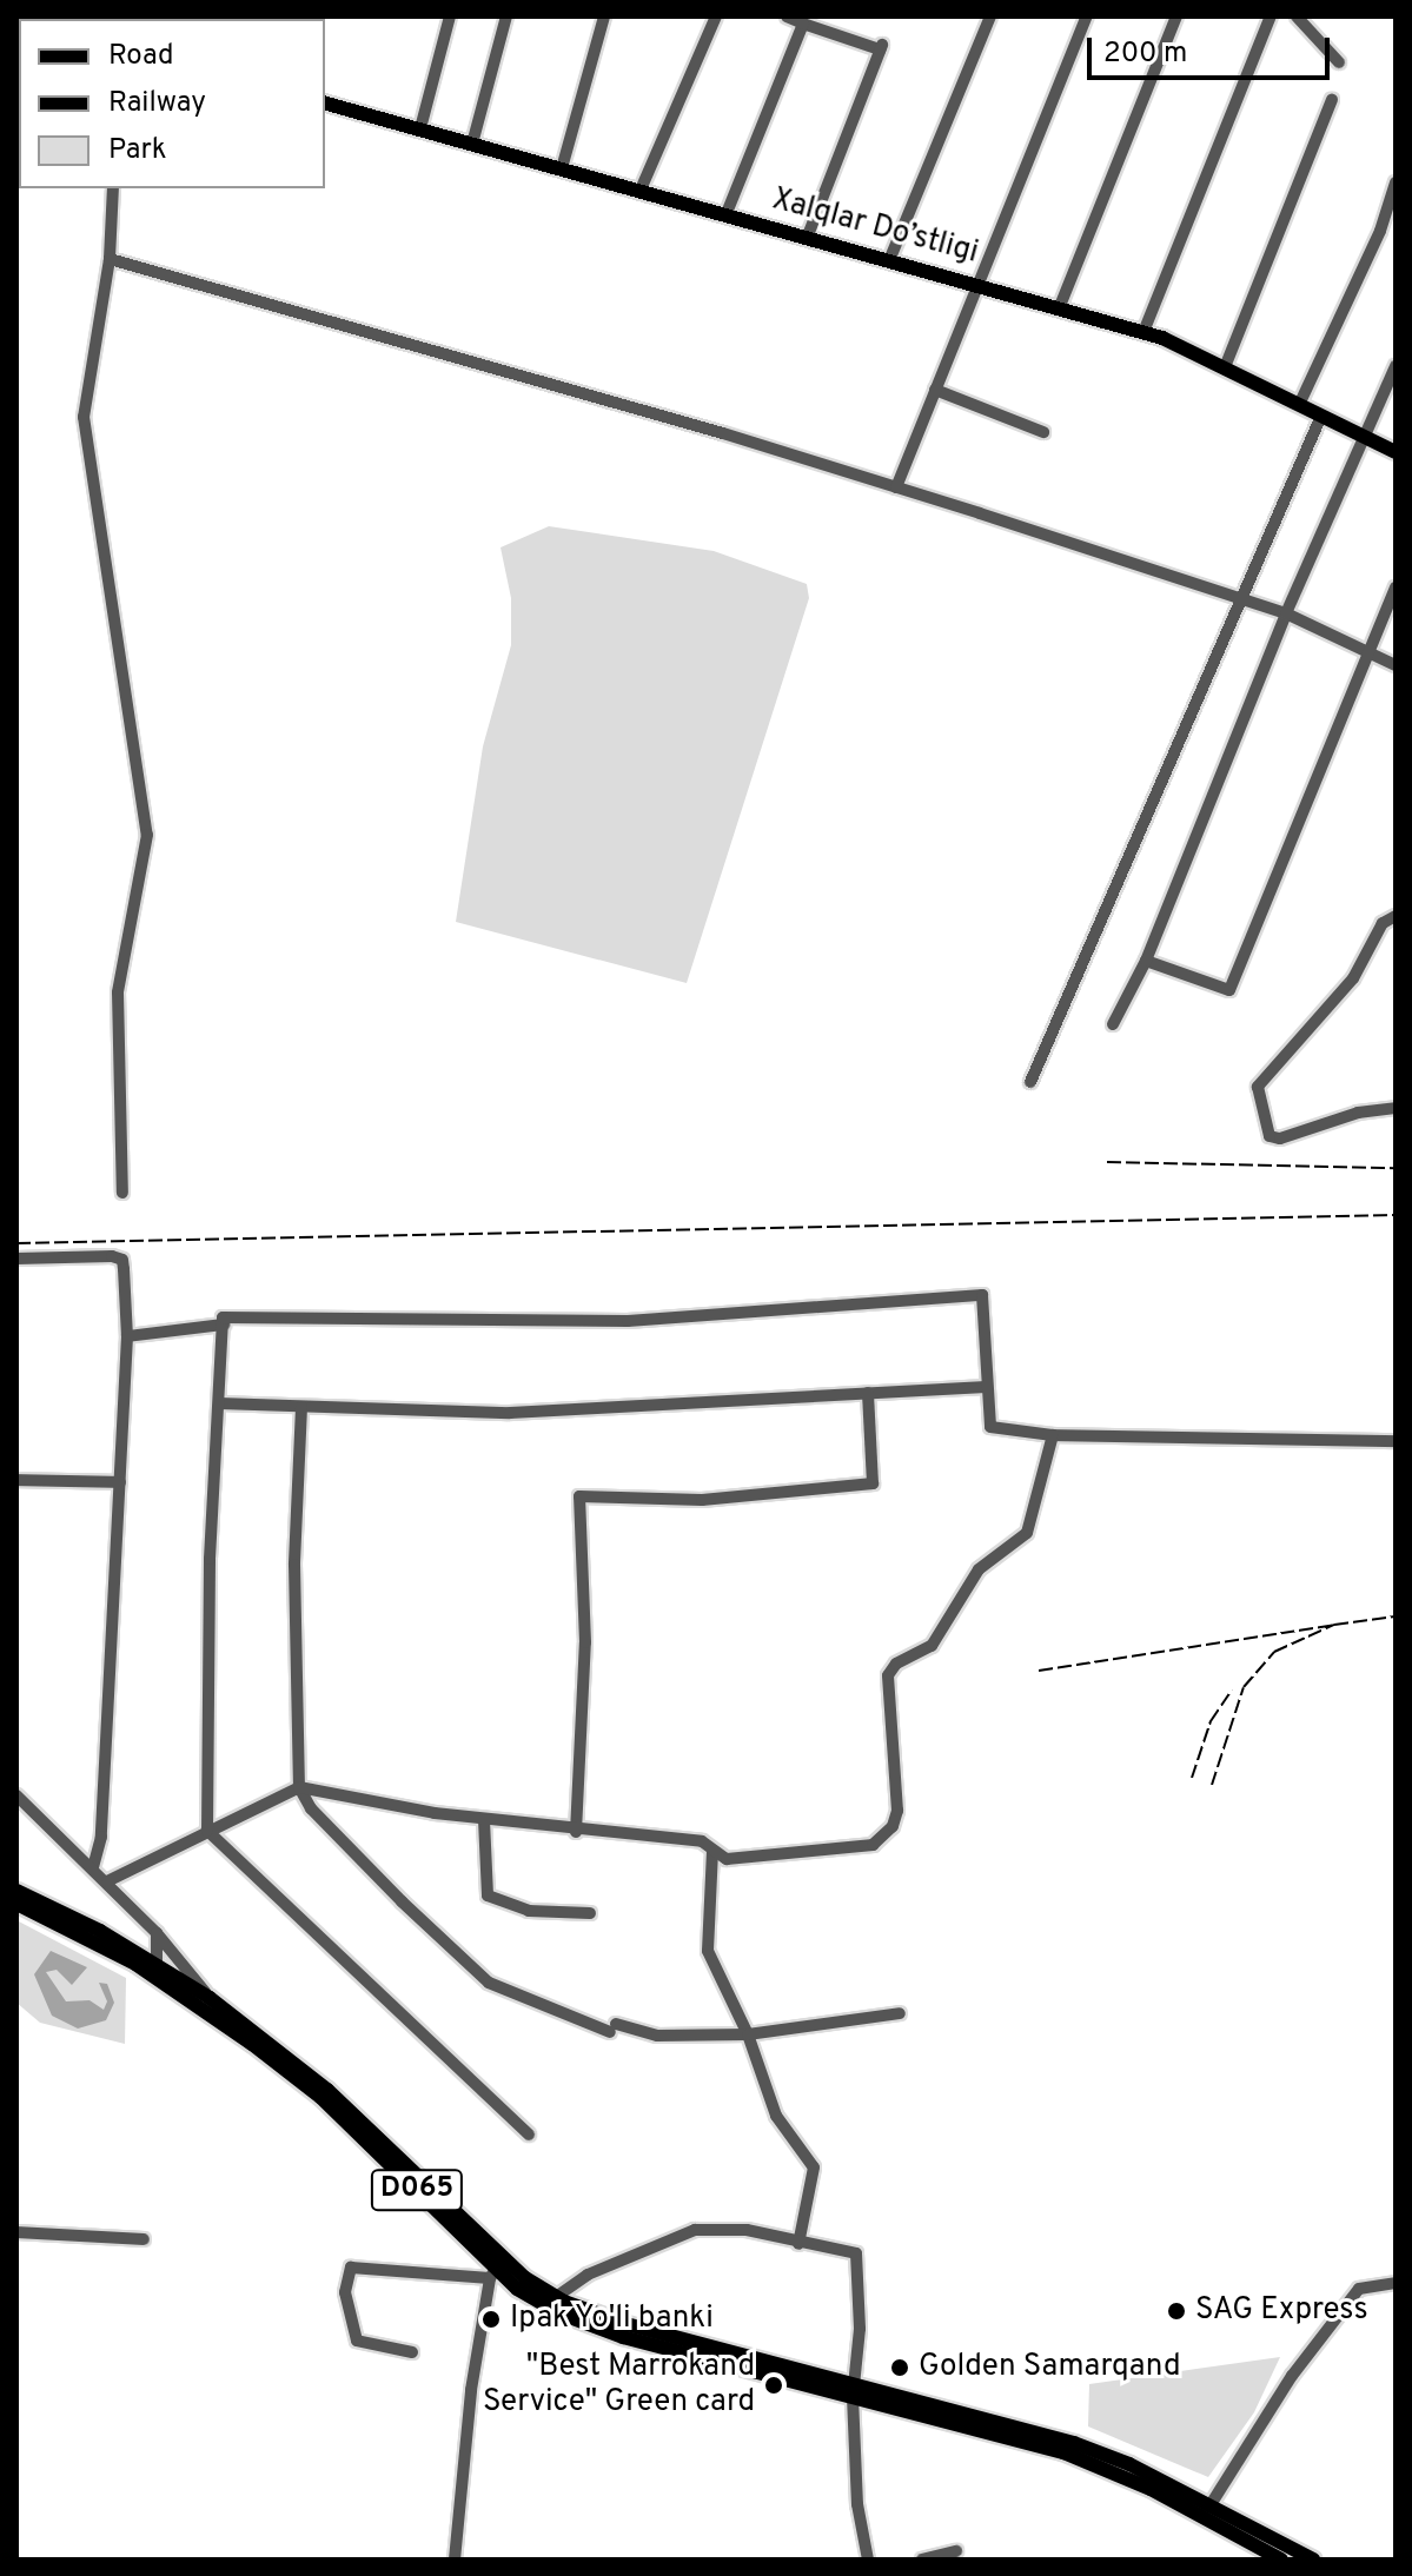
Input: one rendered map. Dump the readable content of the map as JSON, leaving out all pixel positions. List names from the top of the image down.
{
  "streets": {
    "main road": ["Xalqlar Do’stligi", "D065"]
  },
  "places": [
    "SAG Express",
    "Ipak Yo'li banki",
    "Golden Samarqand",
    "\"Best Marrokand Service\" Green card"
  ],
  "legend": ["Road", "Railway", "Park"],
  "scale_bar": "200 m"
}
